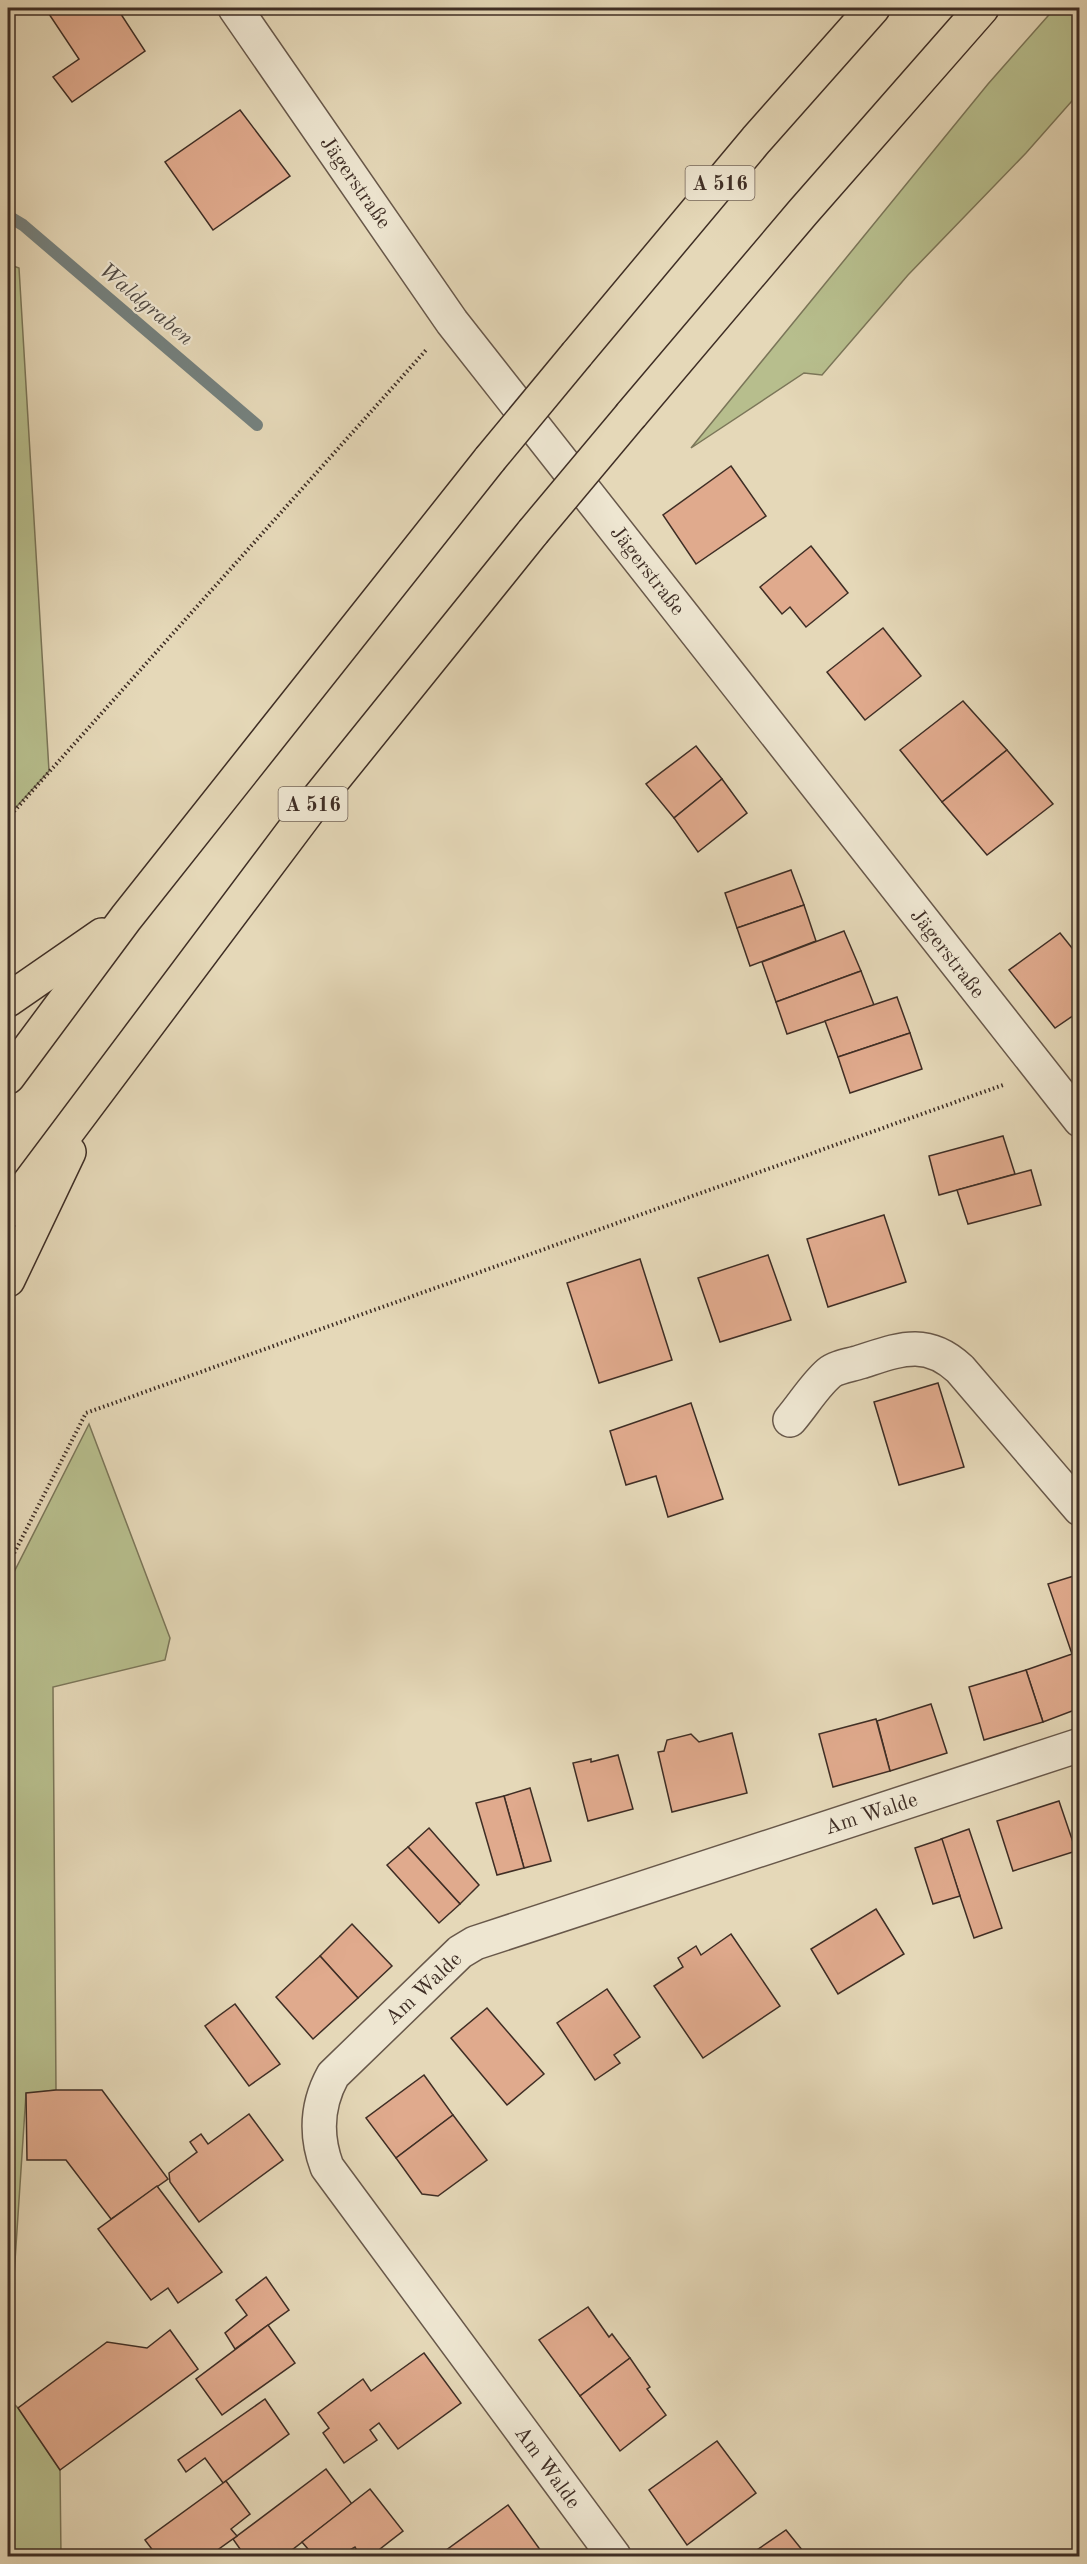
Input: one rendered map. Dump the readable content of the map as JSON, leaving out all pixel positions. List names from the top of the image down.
{
  "streets": {
    "highway": ["A 516"],
    "street": ["Jägerstraße", "Am Walde"]
  },
  "water": ["Waldgraben"]
}
